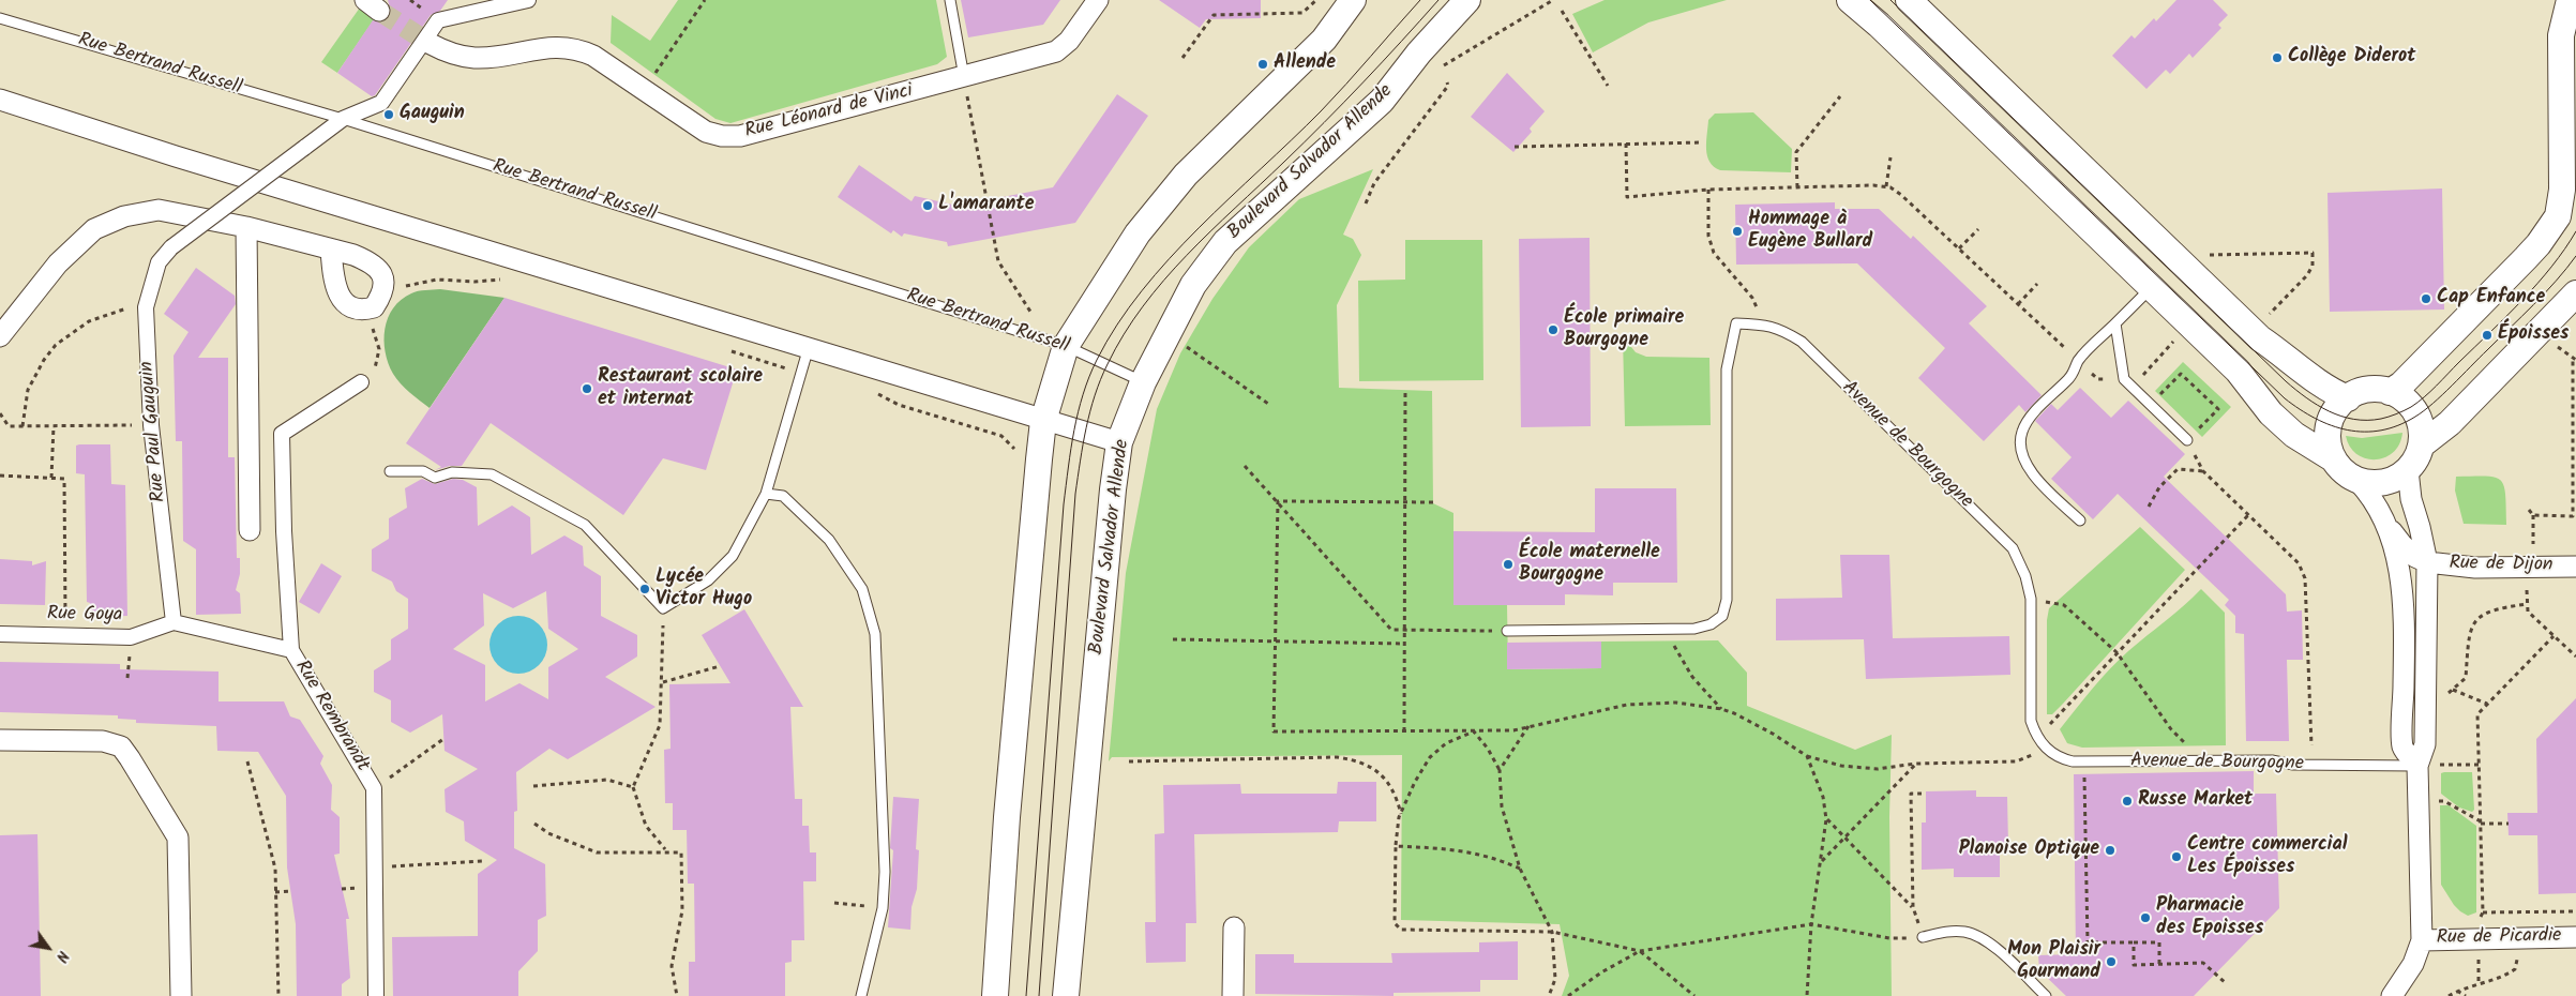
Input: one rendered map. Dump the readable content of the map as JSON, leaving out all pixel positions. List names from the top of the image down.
{
  "streets": {
    "street": [
      "Rue Léonard de Vinci",
      "Boulevard Salvador Allende",
      "Rue Paul Gauguin",
      "Rue de Dijon",
      "Rue Goya",
      "Rue Rembrandt",
      "Rue de Picardie"
    ],
    "lane": ["Rue Bertrand Russell", "Avenue de Bourgogne"]
  },
  "crossings": [
    ["Rue Bertrand Russell", "Boulevard Salvador Allende"],
    ["Rue Bertrand Russell", "Rue Paul Gauguin"],
    ["Rue Paul Gauguin", "Rue Goya"]
  ],
  "places": [
    "Collège Diderot",
    "Allende",
    "Gauguin",
    "L'amarante",
    "Hommage à Eugène Bullard",
    "Cap Enfance",
    "École primaire Bourgogne",
    "Époisses",
    "Restaurant scolaire et internat",
    "École maternelle Bourgogne",
    "Lycée Victor Hugo",
    "Russe Market",
    "Planoise Optique",
    "Centre commercial Les Époisses",
    "Pharmacie des Epoisses",
    "Mon Plaisir Gourmand"
  ],
  "north": "bottom right"
}
